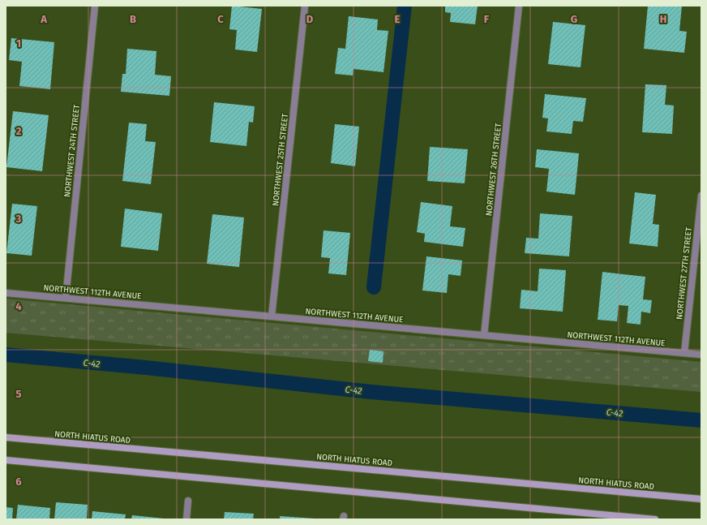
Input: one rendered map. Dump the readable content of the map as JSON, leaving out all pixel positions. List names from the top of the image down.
{
  "streets": {
    "main road": ["NORTH HIATUS ROAD"],
    "street": [
      "NORTHWEST 24TH STREET",
      "NORTHWEST 25TH STREET",
      "NORTHWEST 26TH STREET",
      "NORTHWEST 27TH STREET",
      "NORTHWEST 112TH AVENUE"
    ]
  },
  "crossings": [
    ["NORTHWEST 24TH STREET", "NORTHWEST 112TH AVENUE"],
    ["NORTHWEST 25TH STREET", "NORTHWEST 112TH AVENUE"],
    ["NORTHWEST 26TH STREET", "NORTHWEST 112TH AVENUE"],
    ["NORTHWEST 27TH STREET", "NORTHWEST 112TH AVENUE"]
  ],
  "water": ["C-42"],
  "grid": {
    "columns": [
      "A",
      "B",
      "C",
      "D",
      "E",
      "F",
      "G",
      "H"
    ],
    "rows": [
      "1",
      "2",
      "3",
      "4",
      "5",
      "6"
    ]
  }
}
